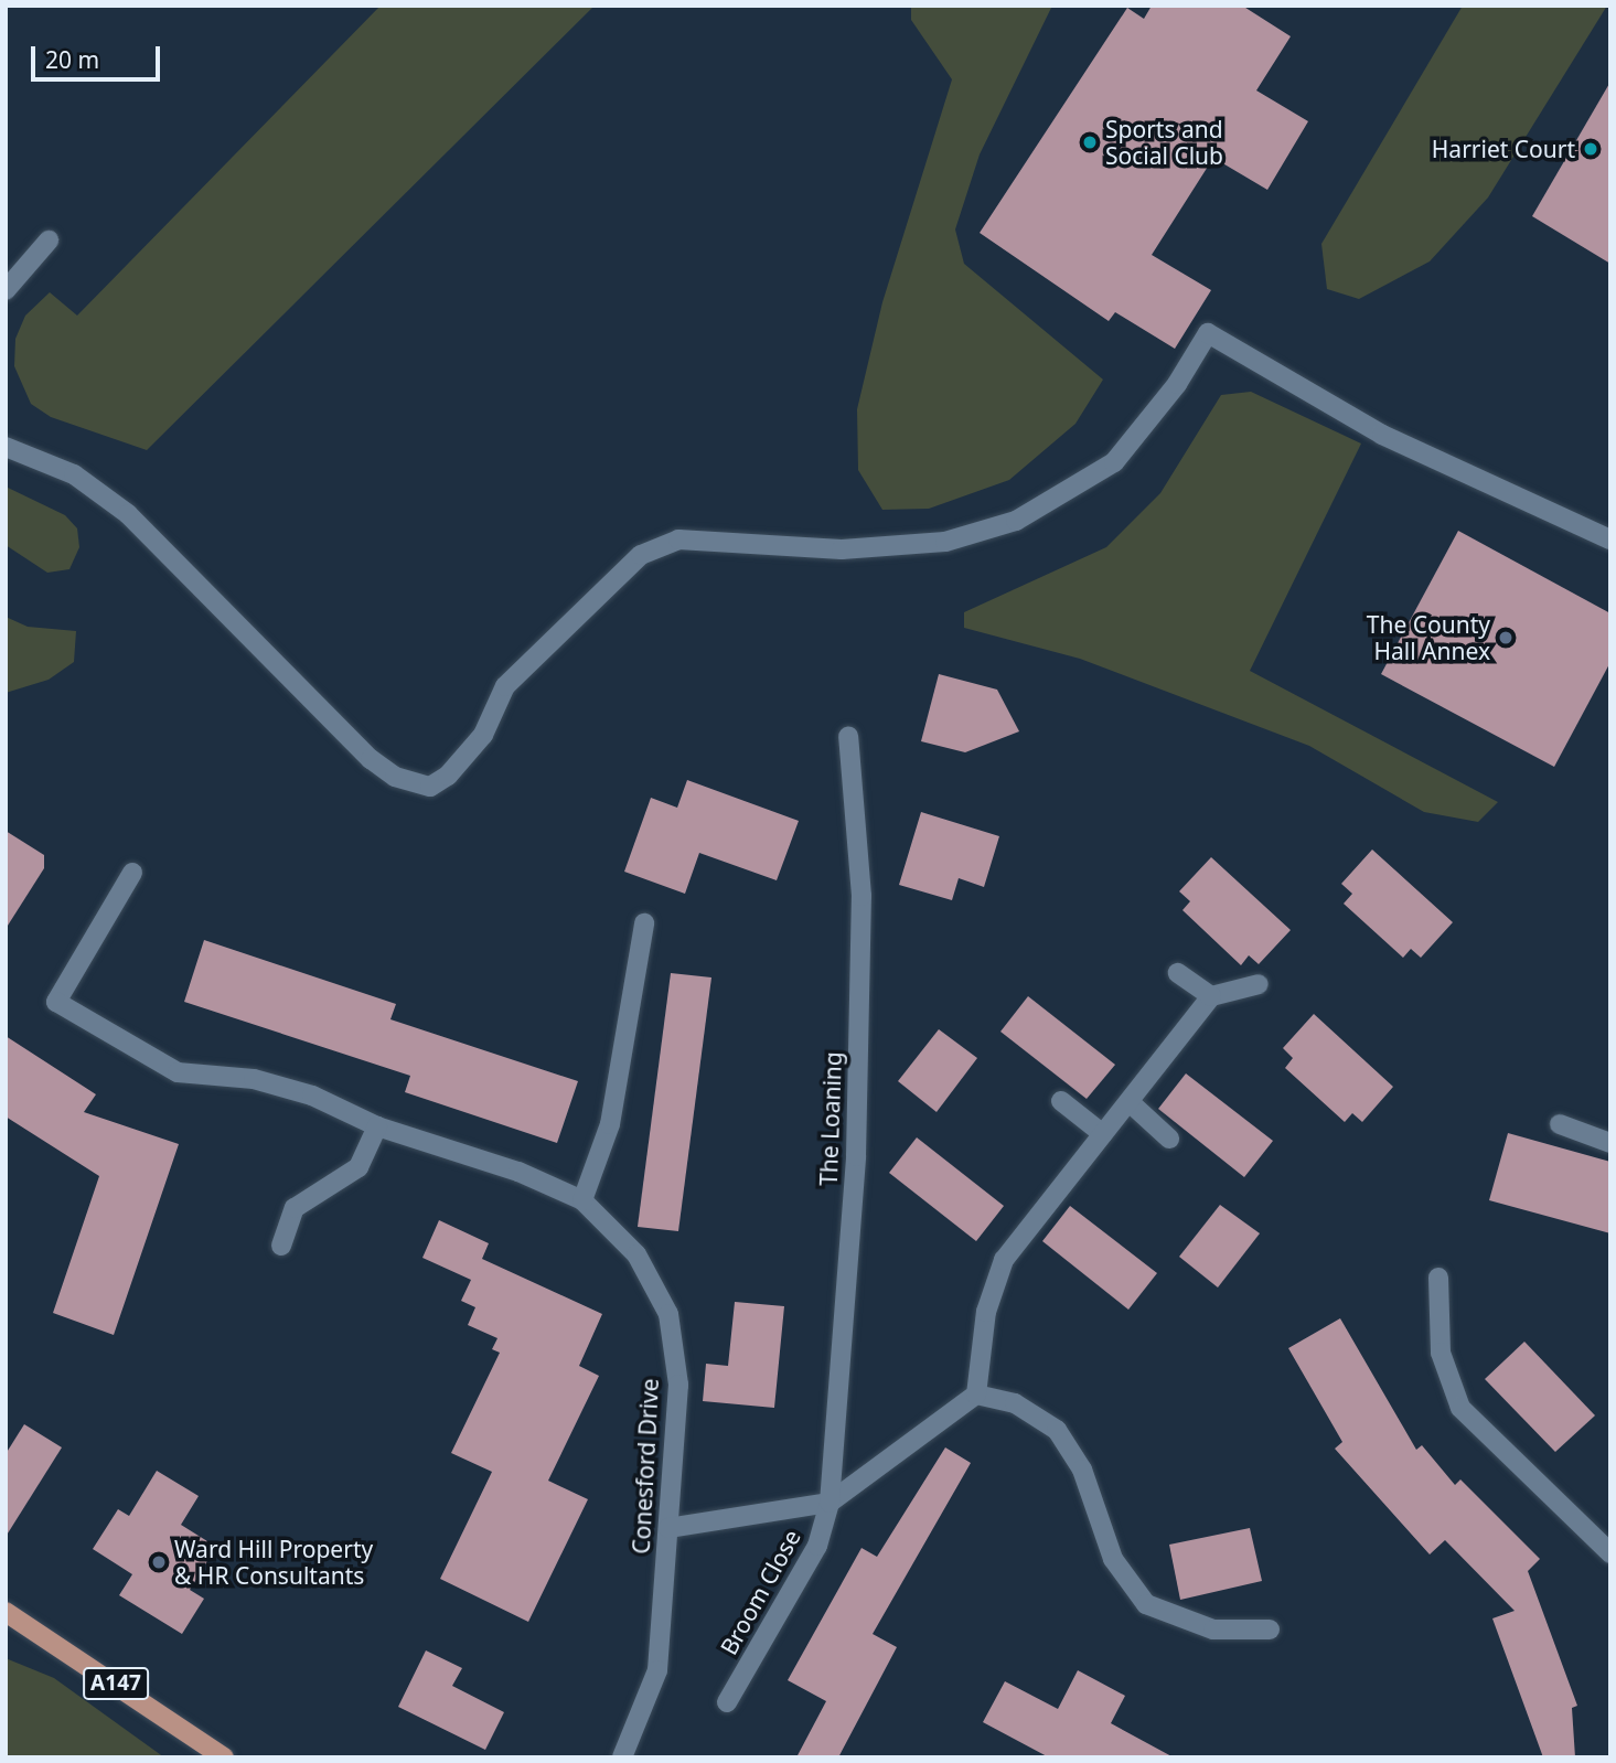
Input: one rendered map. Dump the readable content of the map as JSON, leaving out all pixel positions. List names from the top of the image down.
{
  "streets": {
    "main road": ["A147"],
    "street": ["The Loaning", "Conesford Drive", "Broom Close"]
  },
  "crossings": [
    ["The Loaning", "Broom Close"],
    ["Conesford Drive", "Broom Close"]
  ],
  "places": [
    "Sports and Social Club",
    "Harriet Court",
    "The County Hall Annex",
    "Ward Hill Property & HR Consultants"
  ],
  "scale_bar": "20 m"
}
